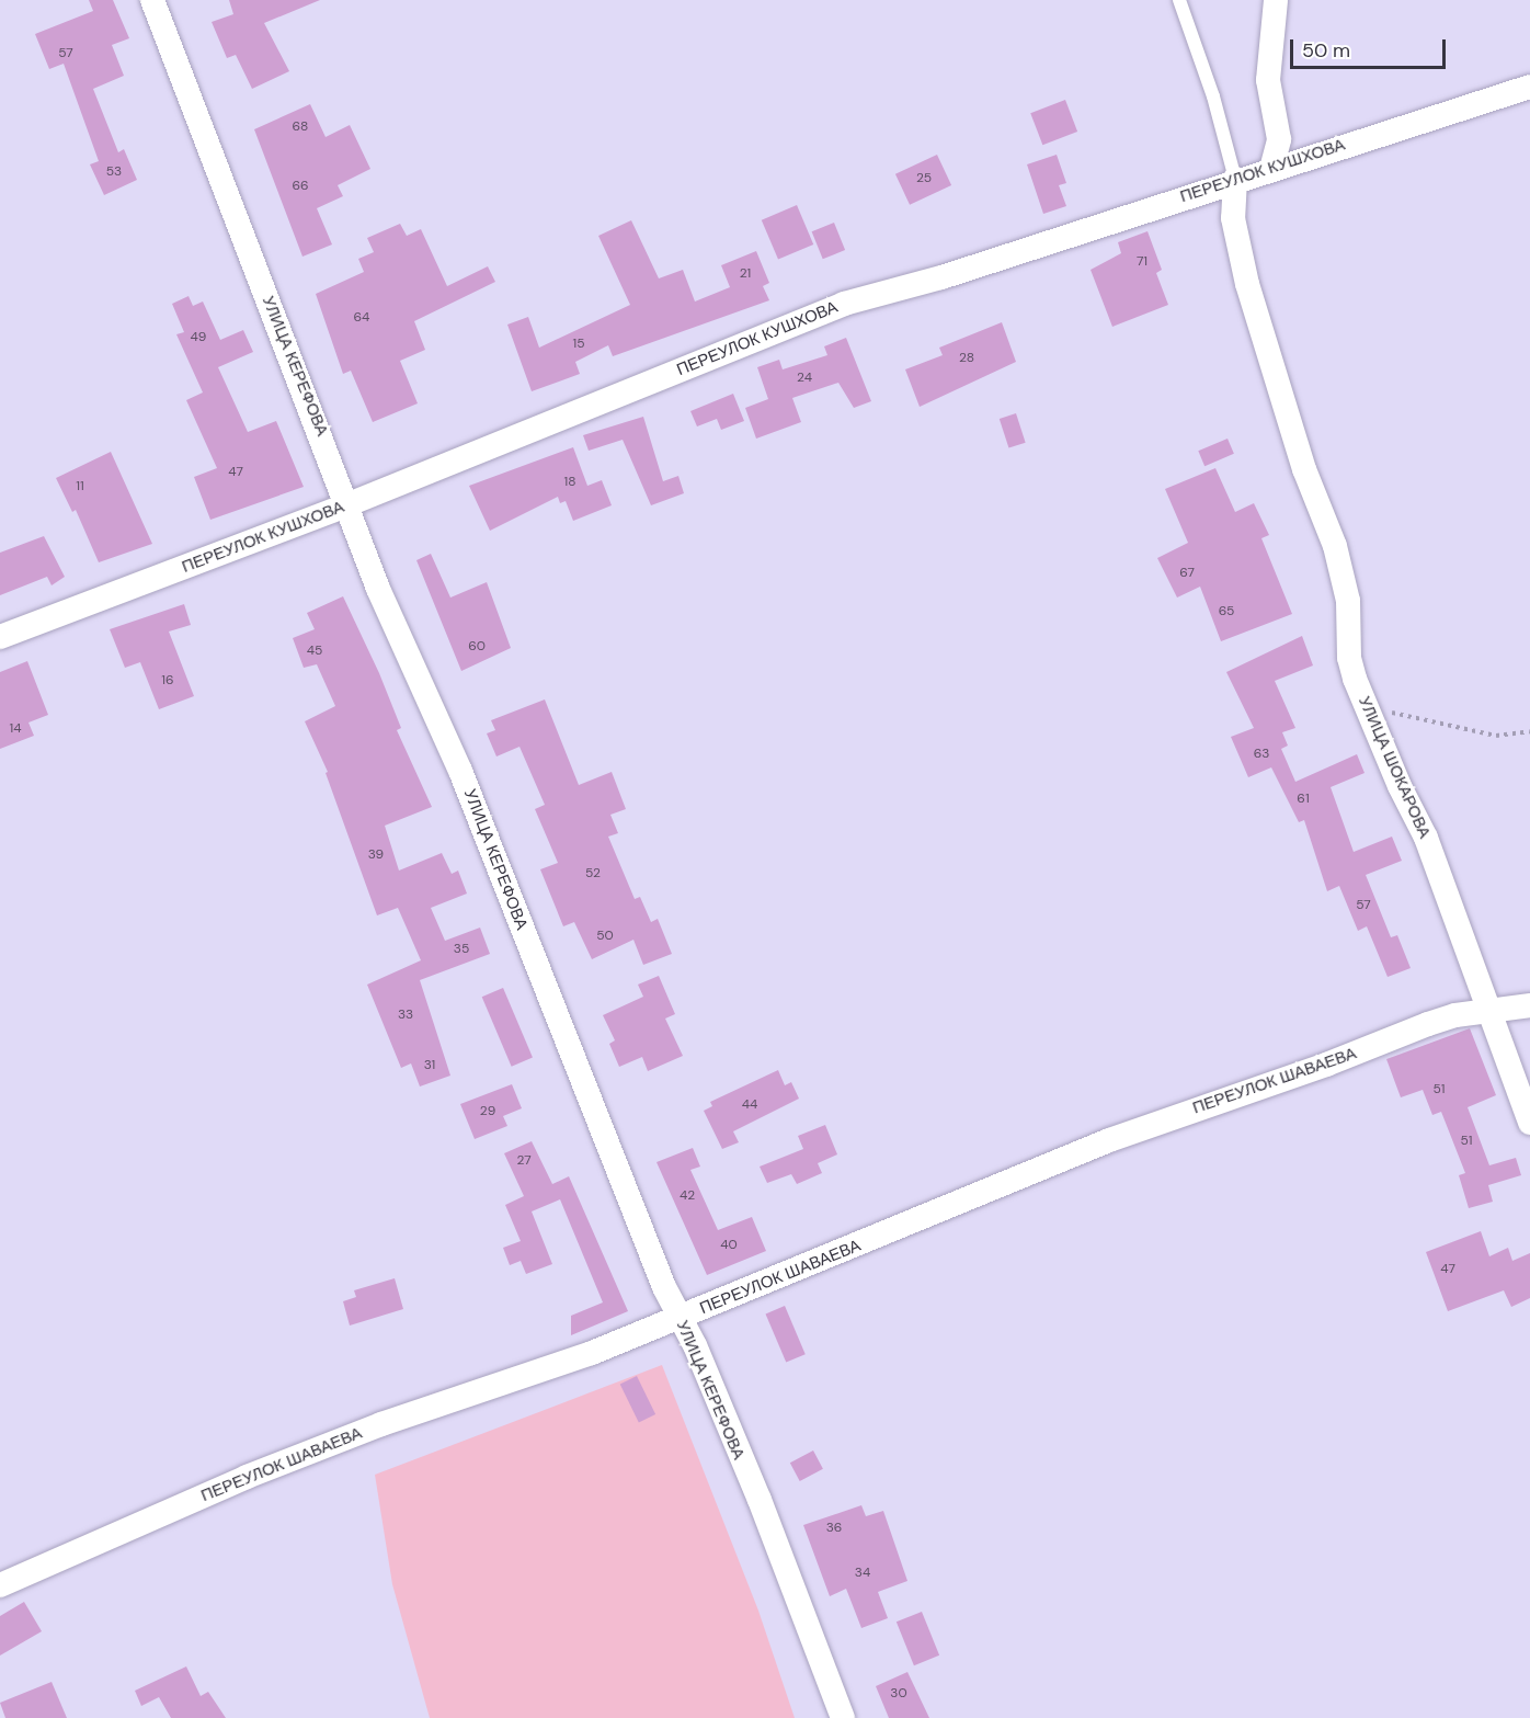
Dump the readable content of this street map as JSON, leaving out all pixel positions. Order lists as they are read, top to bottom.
{
  "streets": {
    "street": [
      "ПЕРЕУЛОК КУШХОВА",
      "УЛИЦА КЕРЕФОВА",
      "УЛИЦА ШОКАРОВА",
      "ПЕРЕУЛОК ШАВАЕВА"
    ]
  },
  "crossings": [
    ["ПЕРЕУЛОК КУШХОВА", "УЛИЦА КЕРЕФОВА"],
    ["ПЕРЕУЛОК КУШХОВА", "УЛИЦА ШОКАРОВА"],
    ["УЛИЦА КЕРЕФОВА", "ПЕРЕУЛОК ШАВАЕВА"],
    ["УЛИЦА ШОКАРОВА", "ПЕРЕУЛОК ШАВАЕВА"]
  ],
  "house_numbers": [
    "57",
    "68",
    "53",
    "25",
    "66",
    "71",
    "21",
    "64",
    "49",
    "15",
    "28",
    "24",
    "47",
    "18",
    "11",
    "67",
    "65",
    "60",
    "45",
    "16",
    "14",
    "63",
    "61",
    "39",
    "52",
    "57",
    "50",
    "35",
    "33",
    "31",
    "51",
    "44",
    "29",
    "51",
    "27",
    "42",
    "40",
    "47",
    "36",
    "34",
    "30"
  ],
  "scale_bar": "50 m"
}
